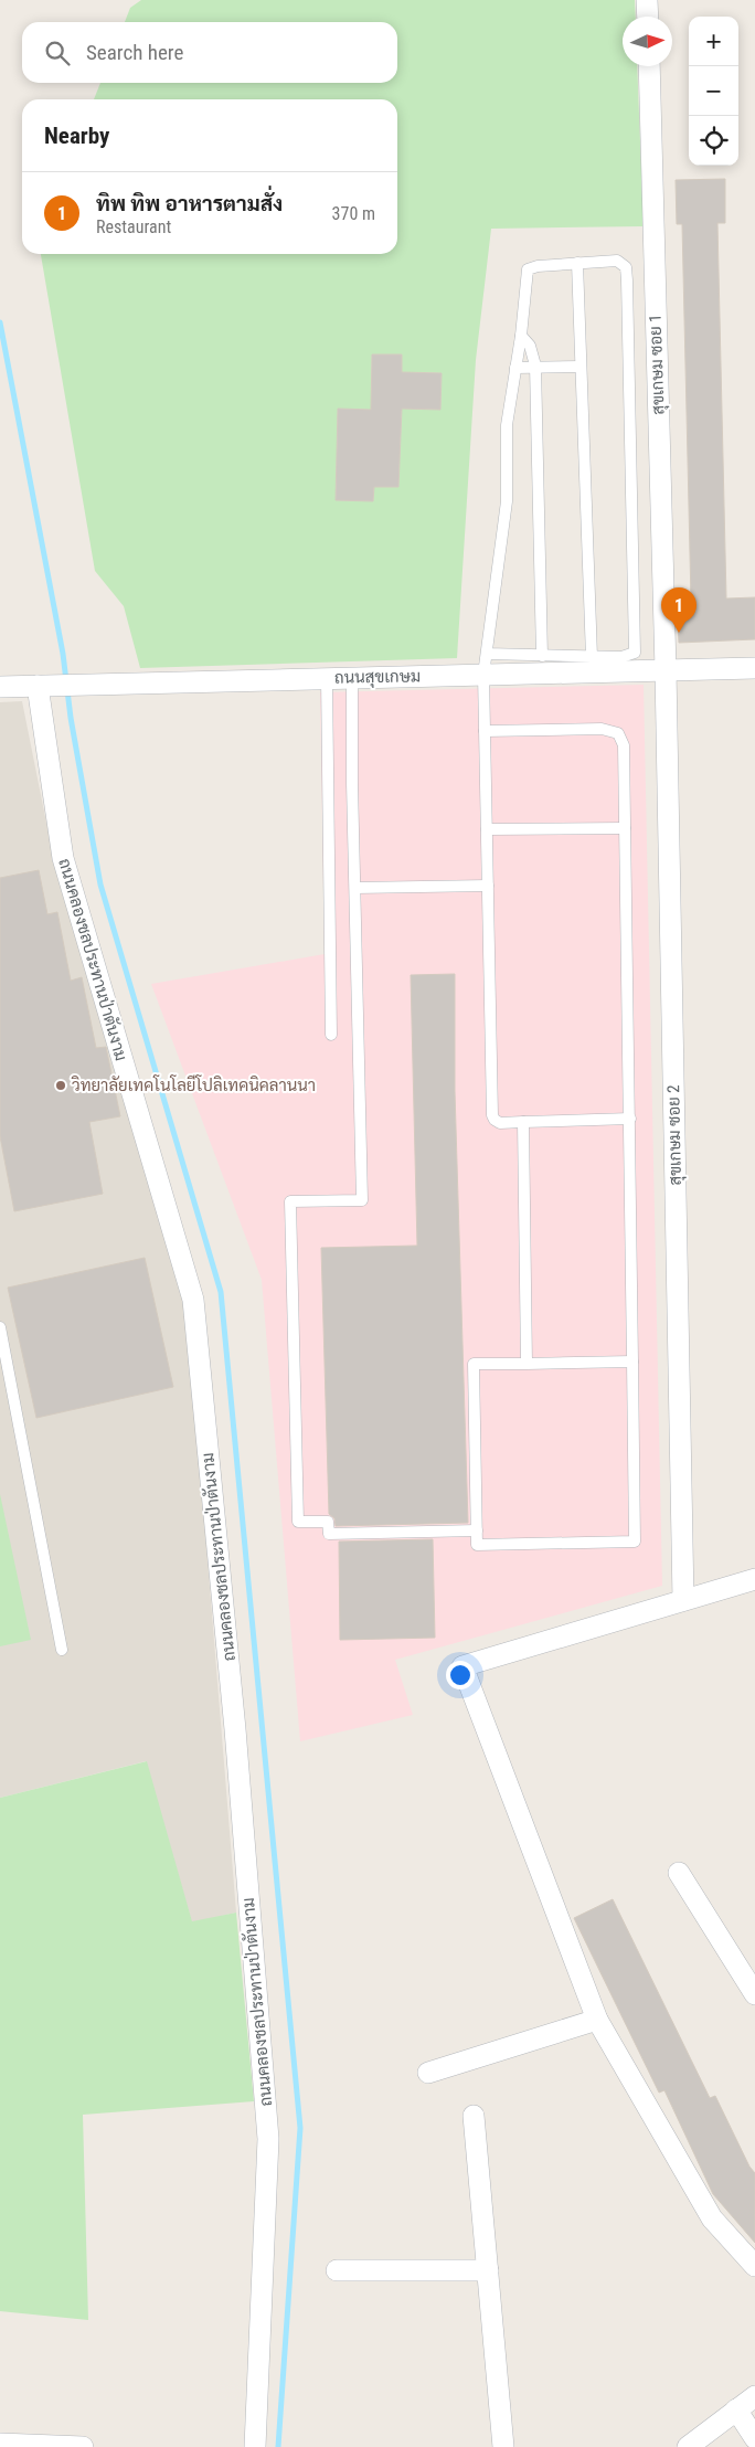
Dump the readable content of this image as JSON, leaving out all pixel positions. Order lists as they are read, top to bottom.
{
  "streets": {
    "street": [
      "สุขเกษม ซอย 1",
      "ถนนสุขเกษม",
      "ถนนคลองชลประทานป่าตันงาม",
      "สุขเกษม ซอย 2"
    ]
  },
  "crossings": [
    ["สุขเกษม ซอย 1", "ถนนสุขเกษม"],
    ["สุขเกษม ซอย 1", "สุขเกษม ซอย 2"],
    ["ถนนสุขเกษม", "ถนนคลองชลประทานป่าตันงาม"],
    ["ถนนสุขเกษม", "สุขเกษม ซอย 2"]
  ],
  "places": ["วิทยาลัยเทคโนโลยีโปลิเทคนิคลานนา"],
  "north": "right",
  "page": {
    "map_buttons": ["+", "−"],
    "search": "Search here",
    "heading": "Nearby",
    "list": [
      {
        "mark": "1",
        "name": "ทิพ ทิพ อาหารตามสั่ง",
        "note": "Restaurant",
        "value": "370 m"
      }
    ],
    "pins": "1"
  }
}
